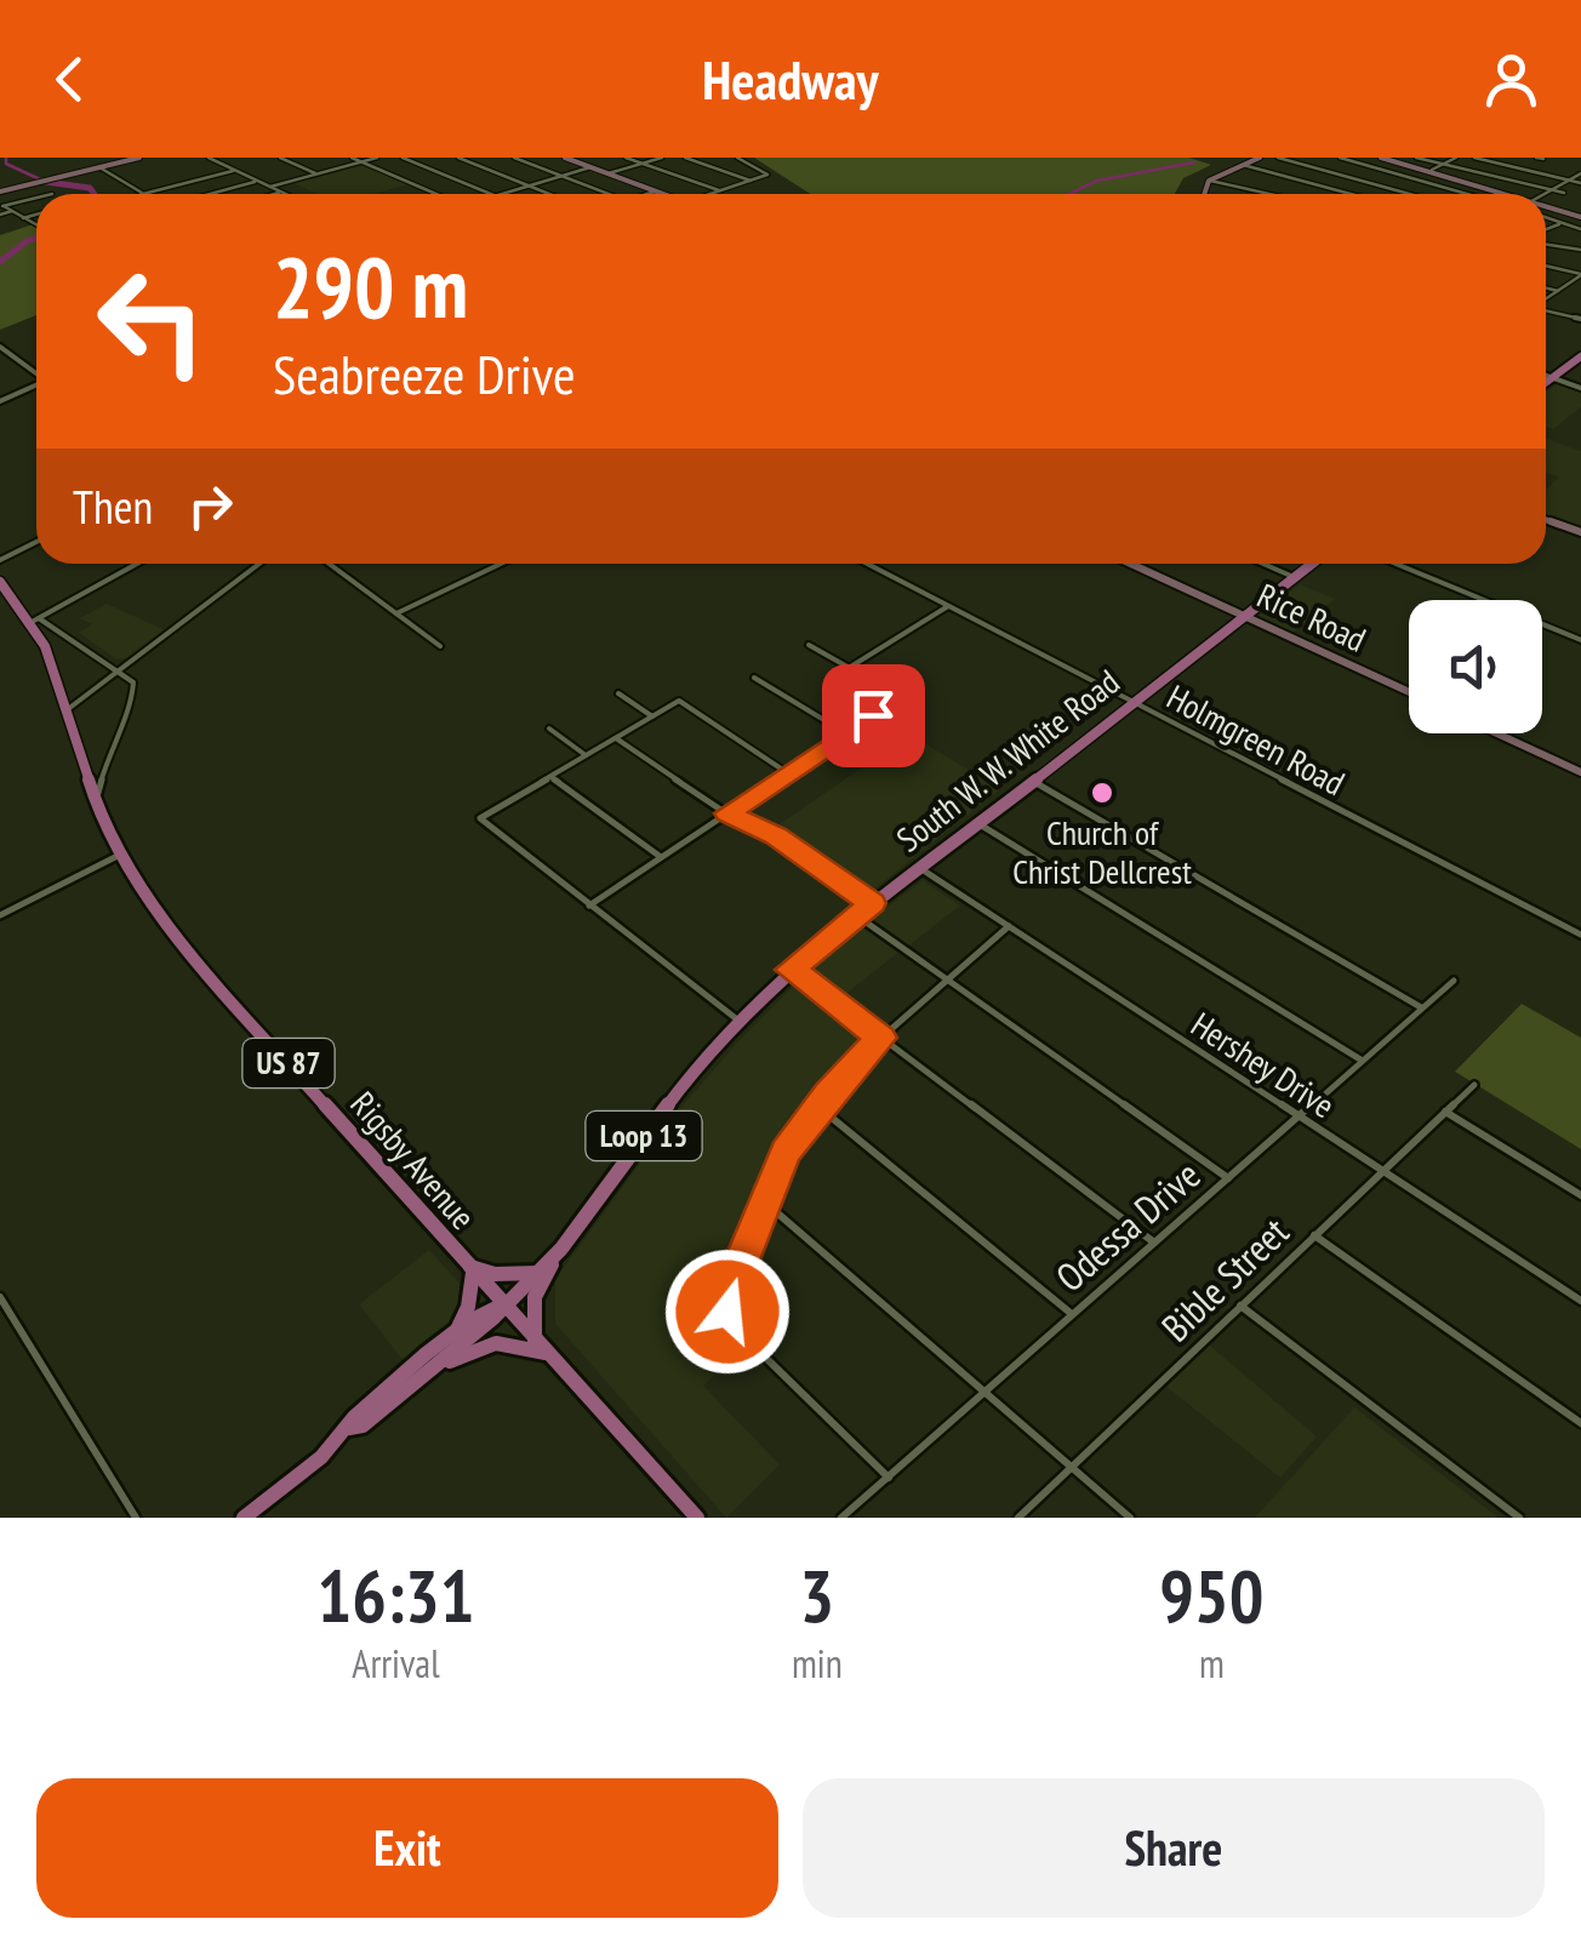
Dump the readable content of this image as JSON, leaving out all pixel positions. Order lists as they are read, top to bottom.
{
  "streets": {
    "main road": [
      "Rice Road",
      "South W. W. White Road",
      "US 87",
      "Loop 13",
      "Rigsby Avenue"
    ],
    "street": [
      "Holmgreen Road",
      "Hershey Drive",
      "Odessa Drive",
      "Bible Street"
    ]
  },
  "crossings": [
    ["Rice Road", "South W. W. White Road"],
    ["Holmgreen Road", "South W. W. White Road"],
    ["South W. W. White Road", "Hershey Drive"],
    ["South W. W. White Road", "Rigsby Avenue"],
    ["Hershey Drive", "Odessa Drive"],
    ["Hershey Drive", "Bible Street"]
  ],
  "places": ["Church of Christ Dellcrest"],
  "page": {
    "header": "Headway",
    "turn": ["290 m", "Seabreeze Drive"],
    "then": "Then",
    "eta": [
      "16:31",
      "Arrival",
      "3",
      "min",
      "950",
      "m"
    ],
    "buttons": ["Exit", "Share"]
  }
}
